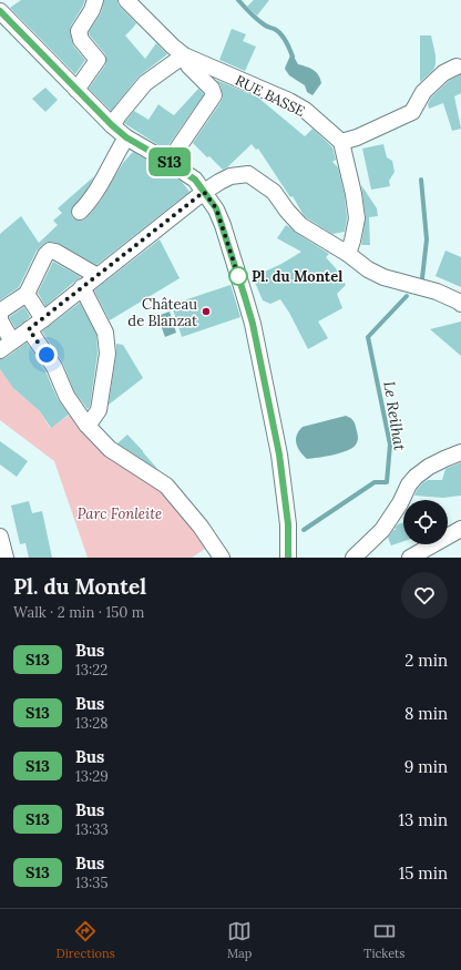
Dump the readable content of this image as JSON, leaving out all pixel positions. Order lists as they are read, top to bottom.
{
  "streets": {
    "street": ["RUE BASSE"]
  },
  "water": ["Le Reilhat"],
  "parks": ["Parc Fonleite"],
  "places": ["Pl. du Montel", "Château de Blanzat"],
  "lines": ["bus line S13"],
  "page": {
    "on_map": "S13",
    "heading": ["Pl. du Montel", "Walk · 2 min · 150 m"],
    "list": [
      {
        "mark": "S13",
        "name": "Bus",
        "note": "13:22",
        "value": "2 min"
      },
      {
        "mark": "S13",
        "name": "Bus",
        "note": "13:28",
        "value": "8 min"
      },
      {
        "mark": "S13",
        "name": "Bus",
        "note": "13:29",
        "value": "9 min"
      },
      {
        "mark": "S13",
        "name": "Bus",
        "note": "13:33",
        "value": "13 min"
      },
      {
        "mark": "S13",
        "name": "Bus",
        "note": "13:35",
        "value": "15 min"
      }
    ],
    "tabs": ["Directions", "Map", "Tickets"]
  }
}
